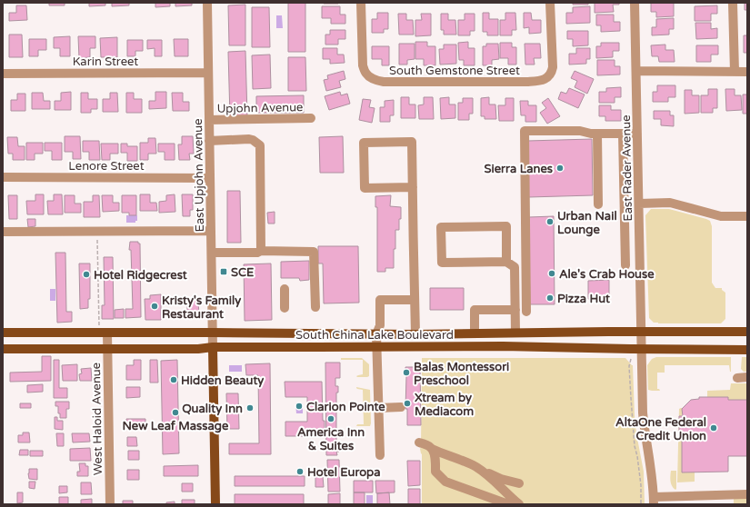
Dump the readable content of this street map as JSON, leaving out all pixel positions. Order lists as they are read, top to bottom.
{
  "streets": {
    "main road": ["South China Lake Boulevard"],
    "street": [
      "Karin Street",
      "South Gemstone Street",
      "Upjohn Avenue",
      "Lenore Street",
      "East Rader Avenue",
      "East Upjohn Avenue",
      "West Haloid Avenue"
    ]
  },
  "crossings": [
    ["Karin Street", "East Upjohn Avenue"],
    ["Upjohn Avenue", "East Upjohn Avenue"],
    ["Lenore Street", "East Upjohn Avenue"],
    ["East Rader Avenue", "South China Lake Boulevard"],
    ["East Upjohn Avenue", "South China Lake Boulevard"],
    ["South China Lake Boulevard", "West Haloid Avenue"]
  ],
  "places": {
    "other": [
      "Sierra Lanes",
      "Urban Nail Lounge",
      "Ale's Crab House",
      "Hotel Ridgecrest",
      "Pizza Hut",
      "Kristy's Family Restaurant",
      "Balas Montessori Preschool",
      "Hidden Beauty",
      "Xtream by Mediacom",
      "Clarion Pointe",
      "Quality Inn",
      "New Leaf Massage",
      "America Inn & Suites",
      "AltaOne Federal Credit Union",
      "Hotel Europa"
    ],
    "transit": ["SCE"]
  }
}
